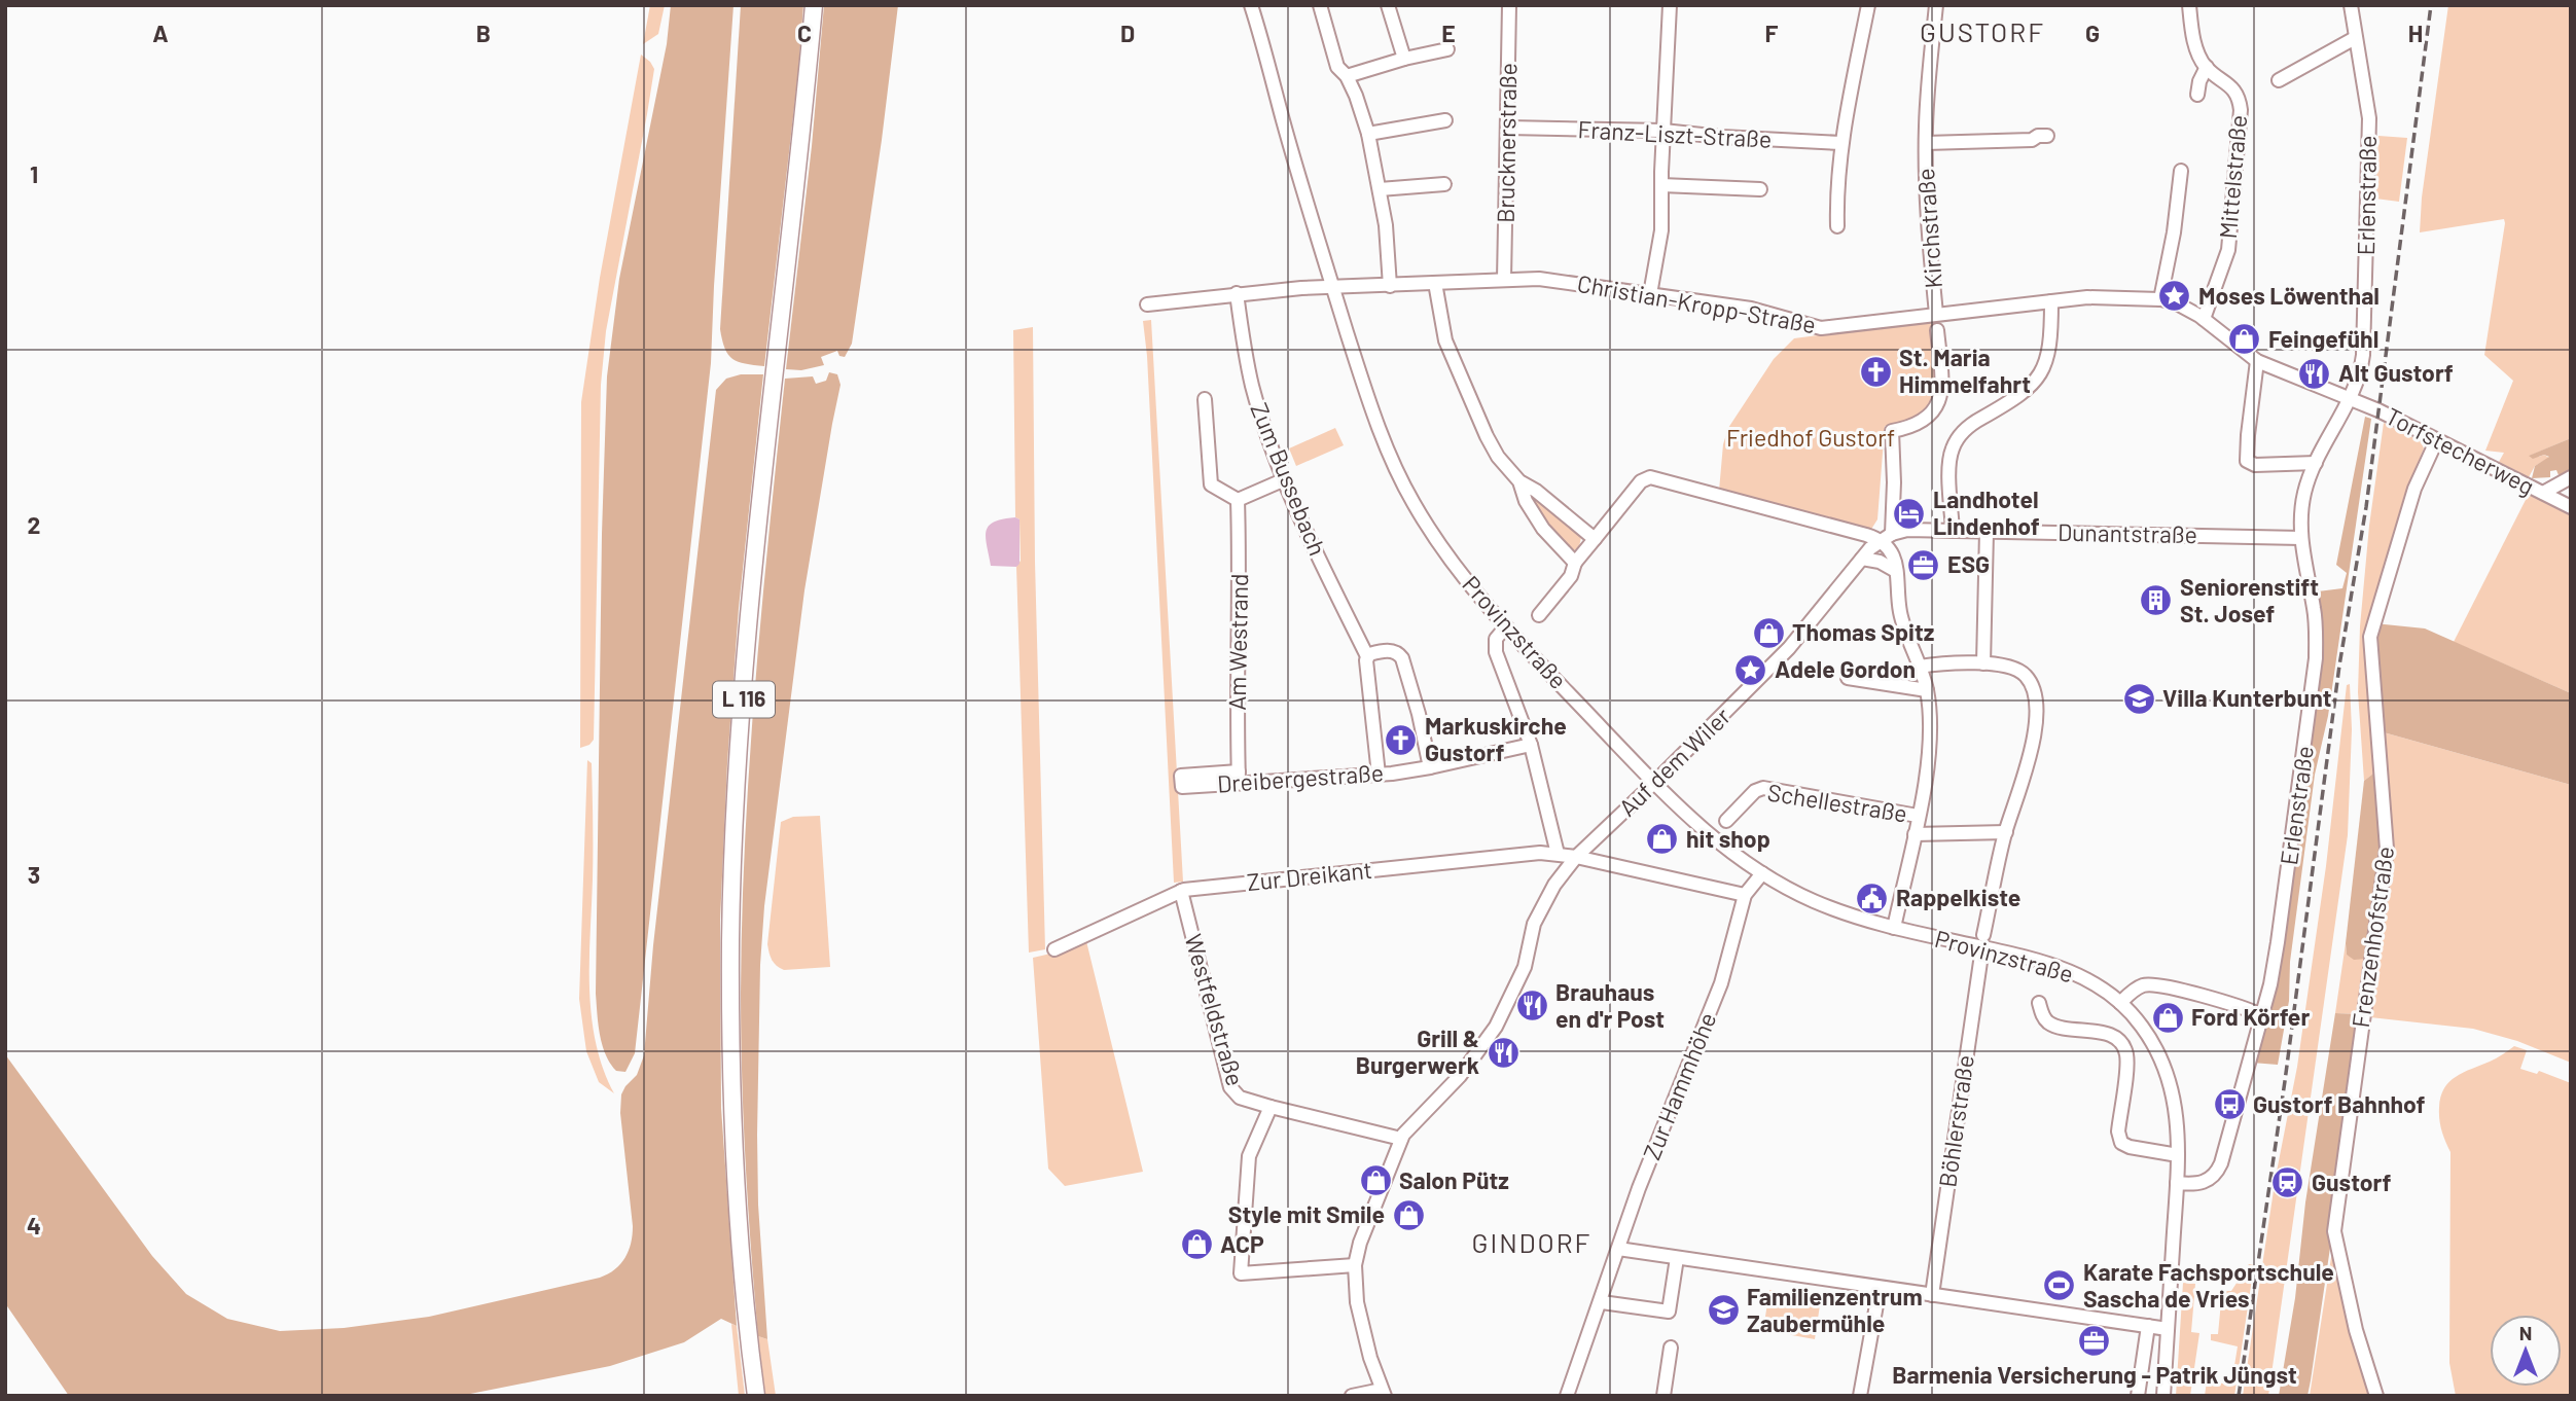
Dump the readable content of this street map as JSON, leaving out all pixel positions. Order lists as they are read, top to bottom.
{
  "streets": {
    "main road": ["L 116"],
    "street": [
      "Franz-Liszt-Straße",
      "Brucknerstraße",
      "Mittelstraße",
      "Erlenstraße",
      "Kirchstraße",
      "Christian-Kropp-Straße",
      "Torfstecherweg",
      "Zum Bussebach",
      "Dunantstraße",
      "Provinzstraße",
      "Am Westrand",
      "Auf dem Wiler",
      "Dreibergestraße",
      "Schellestraße",
      "Zur Dreikant",
      "Frenzenhofstraße",
      "Westfeldstraße",
      "Zur Hammhöhe",
      "Böhlerstraße"
    ]
  },
  "crossings": [
    ["Franz-Liszt-Straße", "Brucknerstraße"],
    ["Brucknerstraße", "Christian-Kropp-Straße"],
    ["Mittelstraße", "Christian-Kropp-Straße"],
    ["Erlenstraße", "Christian-Kropp-Straße"],
    ["Erlenstraße", "Torfstecherweg"],
    ["Erlenstraße", "Dunantstraße"],
    ["Erlenstraße", "Provinzstraße"],
    ["Kirchstraße", "Christian-Kropp-Straße"],
    ["Christian-Kropp-Straße", "Torfstecherweg"],
    ["Christian-Kropp-Straße", "Zum Bussebach"],
    ["Christian-Kropp-Straße", "Provinzstraße"],
    ["Torfstecherweg", "Frenzenhofstraße"],
    ["Provinzstraße", "Auf dem Wiler"],
    ["Provinzstraße", "Schellestraße"],
    ["Provinzstraße", "Zur Hammhöhe"],
    ["Provinzstraße", "Böhlerstraße"],
    ["Am Westrand", "Dreibergestraße"],
    ["Auf dem Wiler", "Schellestraße"],
    ["Auf dem Wiler", "Zur Dreikant"],
    ["Zur Dreikant", "Westfeldstraße"],
    ["Zur Dreikant", "Zur Hammhöhe"]
  ],
  "districts": ["GUSTORF", "GINDORF"],
  "parks": ["Friedhof Gustorf"],
  "places": {
    "place": ["Moses Löwenthal", "Adele Gordon"],
    "shop": [
      "Feingefühl",
      "Thomas Spitz",
      "hit shop",
      "Ford Körfer",
      "Salon Pütz",
      "Style mit Smile",
      "ACP"
    ],
    "church": ["St. Maria Himmelfahrt", "Markuskirche Gustorf"],
    "restaurant": ["Alt Gustorf", "Brauhaus en d'r Post", "Grill & Burgerwerk"],
    "hotel": ["Landhotel Lindenhof"],
    "office": ["ESG", "Barmenia Versicherung - Patrik Jüngst"],
    "building": ["Seniorenstift St. Josef"],
    "school or university": ["Villa Kunterbunt", "Familienzentrum Zaubermühle"],
    "public building": ["Rappelkiste"],
    "bus stop": ["Gustorf Bahnhof"],
    "station": ["Gustorf"],
    "sports": ["Karate Fachsportschule Sascha de Vries"]
  },
  "north": "top",
  "grid": {
    "columns": [
      "A",
      "B",
      "C",
      "D",
      "E",
      "F",
      "G",
      "H"
    ],
    "rows": [
      "1",
      "2",
      "3",
      "4"
    ]
  }
}
